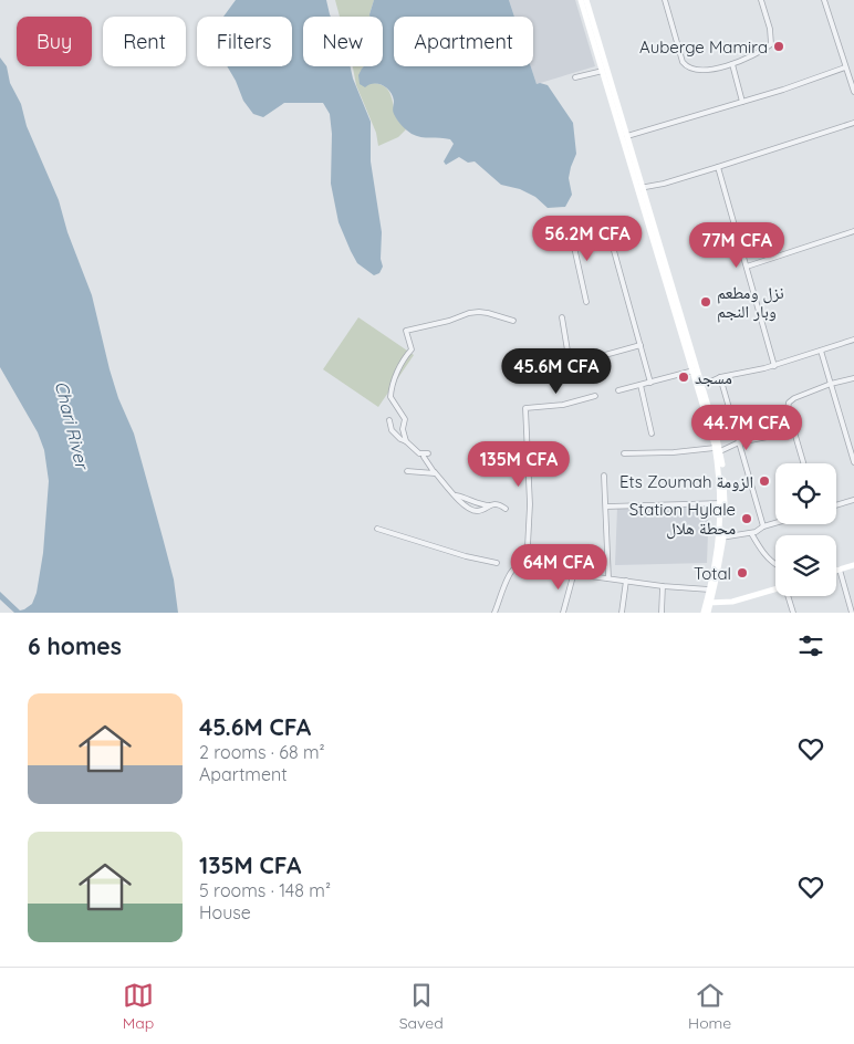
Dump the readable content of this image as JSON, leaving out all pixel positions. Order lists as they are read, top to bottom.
{
  "water": ["Chari River"],
  "places": [
    "Auberge Mamira",
    "نزل ومطعم وبار النجم",
    "مسجد",
    "Ets Zoumah الزومة",
    "Station Hylale محطة هلال",
    "Total"
  ],
  "page": {
    "chip": [
      "Buy",
      "Rent",
      "Filters",
      "New",
      "Apartment"
    ],
    "price": [
      "56.2M CFA",
      "77M CFA",
      "45.6M CFA",
      "44.7M CFA",
      "135M CFA",
      "64M CFA"
    ],
    "heading": "6 homes",
    "list": [
      {
        "name": "45.6M CFA",
        "note": "2 rooms · 68 m² · Apartment"
      },
      {
        "name": "135M CFA",
        "note": "5 rooms · 148 m² · House"
      }
    ],
    "tabs": ["Map", "Saved", "Home"]
  }
}
